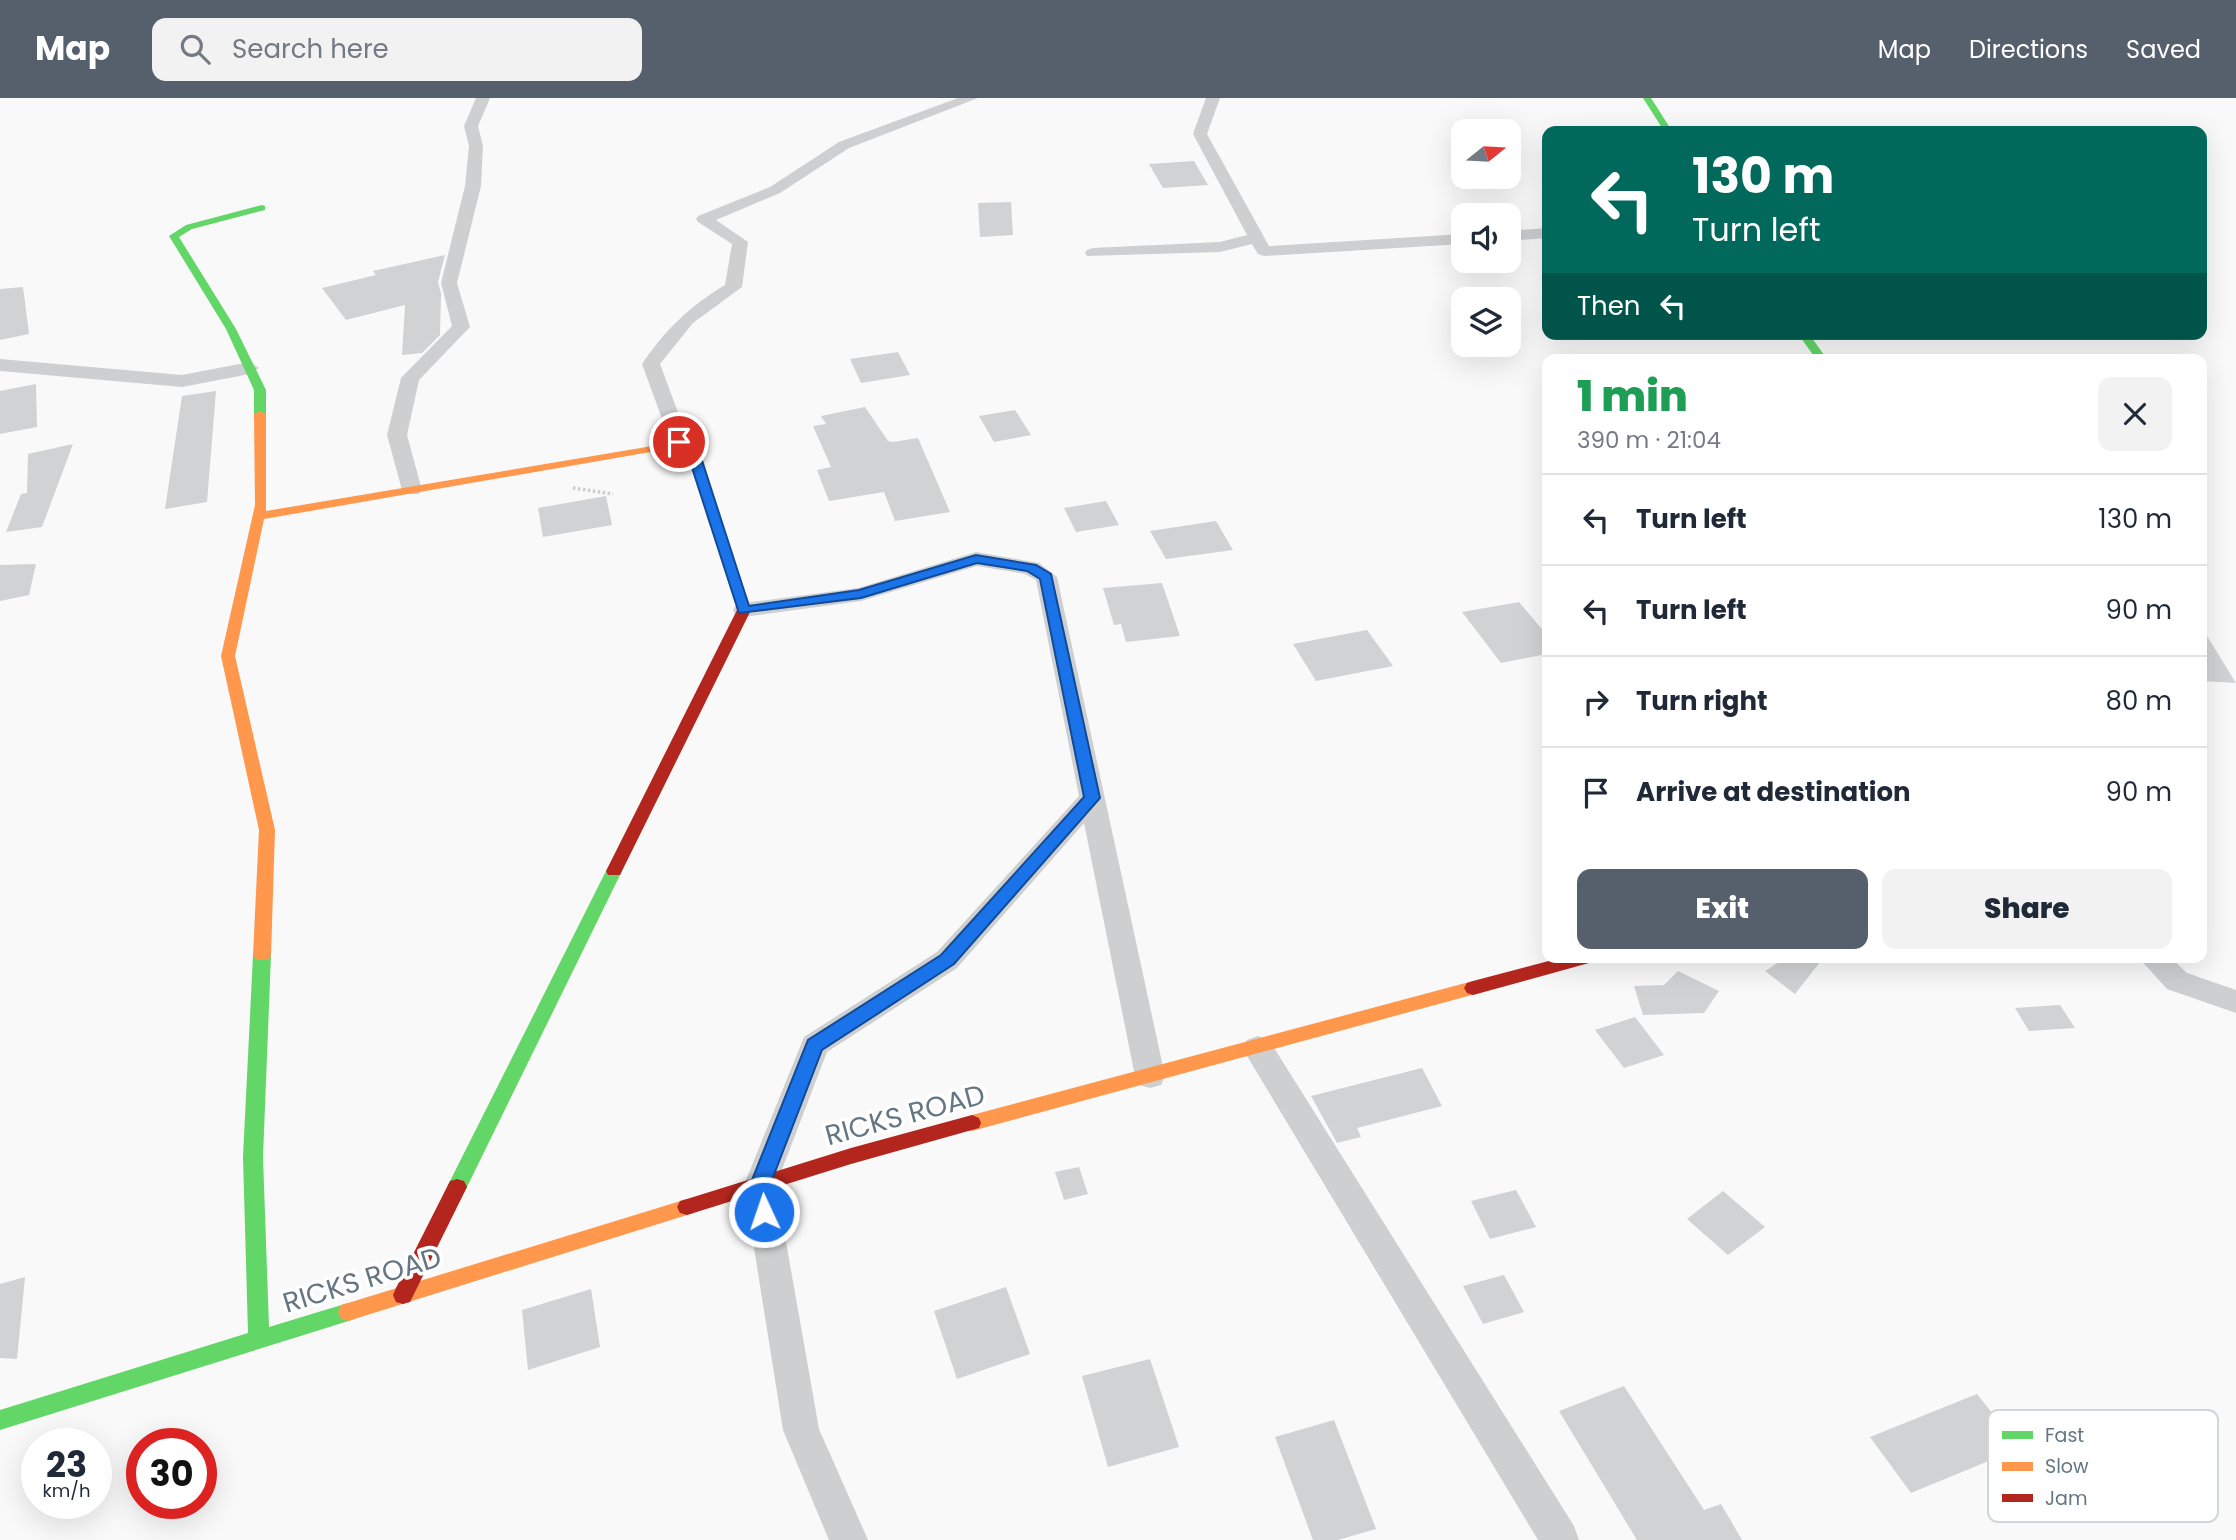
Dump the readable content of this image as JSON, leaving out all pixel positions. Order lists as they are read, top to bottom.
{
  "streets": {
    "street": ["RICKS ROAD"]
  },
  "legend": ["Fast", "Slow", "Jam"],
  "north": "right",
  "page": {
    "header": "Map",
    "search": "Search here",
    "nav": ["Map", "Directions", "Saved"],
    "turn": ["130 m", "Turn left"],
    "then": "Then",
    "heading": ["1 min", "390 m · 21:04"],
    "list": [
      {
        "name": "Turn left",
        "value": "130 m"
      },
      {
        "name": "Turn left",
        "value": "90 m"
      },
      {
        "name": "Turn right",
        "value": "80 m"
      },
      {
        "name": "Arrive at destination",
        "value": "90 m"
      }
    ],
    "buttons": ["Exit", "Share"],
    "speed": "23 km/h",
    "limit": "30"
  }
}
